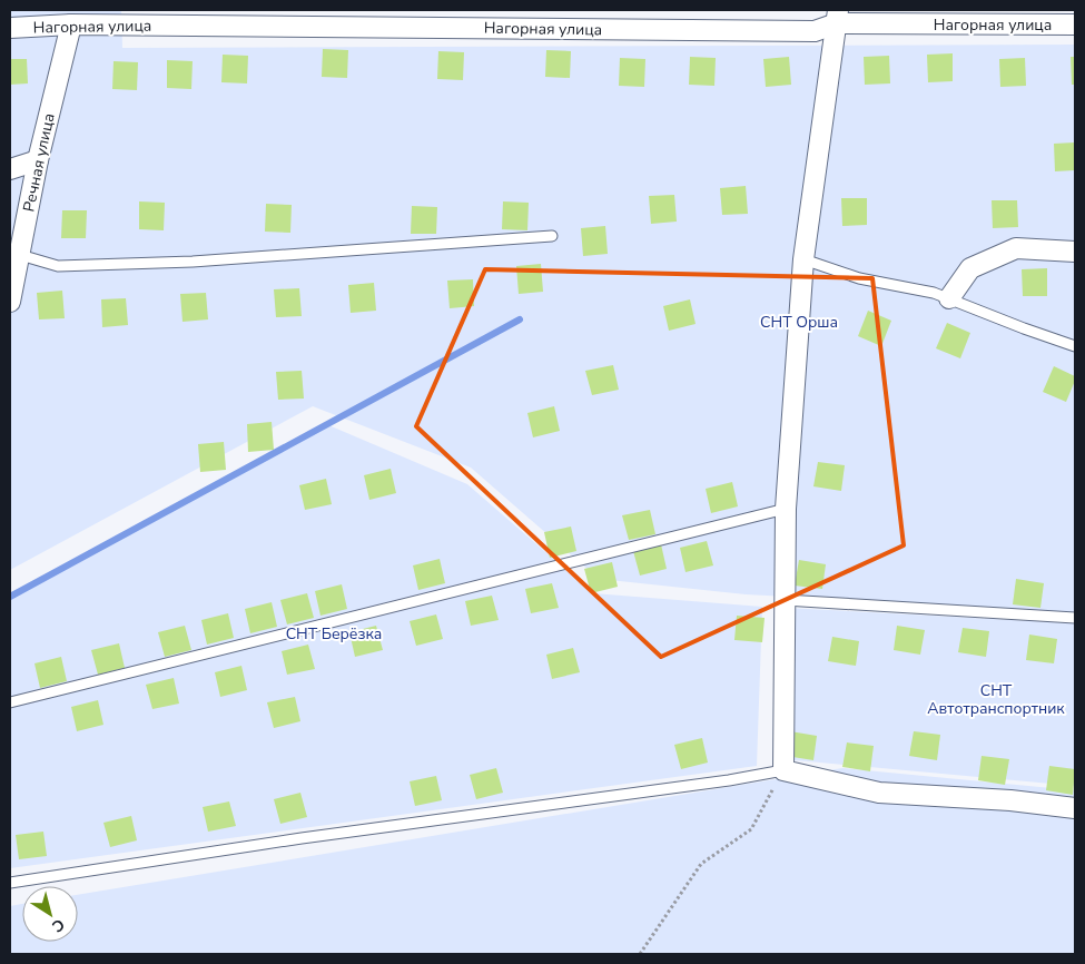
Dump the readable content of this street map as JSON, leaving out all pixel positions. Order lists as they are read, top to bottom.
{
  "streets": {
    "street": ["Нагорная улица", "Речная улица"]
  },
  "crossings": [
    ["Нагорная улица", "Речная улица"]
  ],
  "parks": ["СНТ Орша", "СНТ Берёзка", "СНТ Автотранспортник"],
  "north": "bottom right"
}
